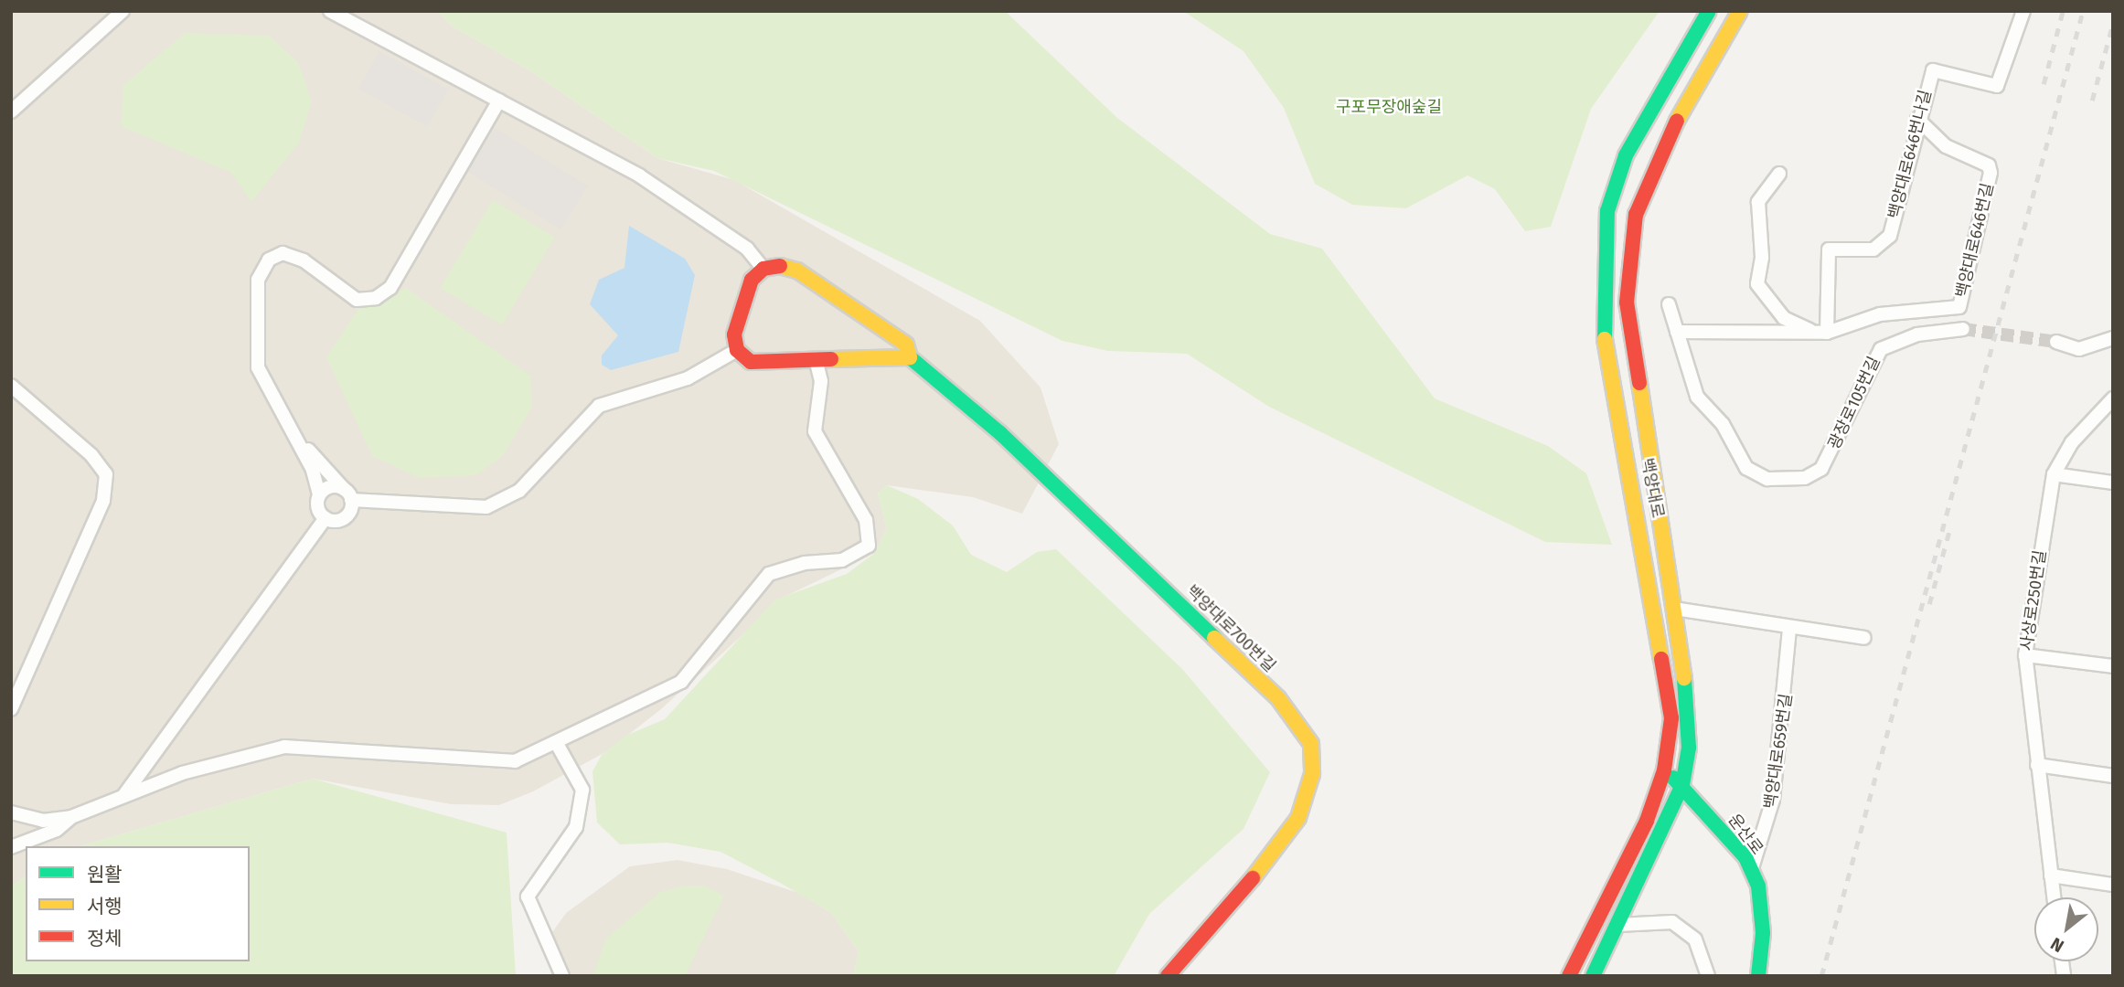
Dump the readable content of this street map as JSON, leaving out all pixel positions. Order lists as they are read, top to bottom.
{
  "streets": {
    "main road": ["백양대로", "백양대로700번길", "운산로"],
    "street": [
      "백양대로646번나길",
      "백양대로646번길",
      "광장로105번길",
      "사상로250번길",
      "백양대로659번길"
    ]
  },
  "crossings": [
    ["백양대로646번나길", "백양대로646번길"],
    ["백양대로646번길", "광장로105번길"],
    ["백양대로", "운산로"],
    ["백양대로659번길", "운산로"]
  ],
  "parks": ["구포무장애숲길"],
  "legend": ["원활", "서행", "정체"],
  "north": "bottom left"
}
